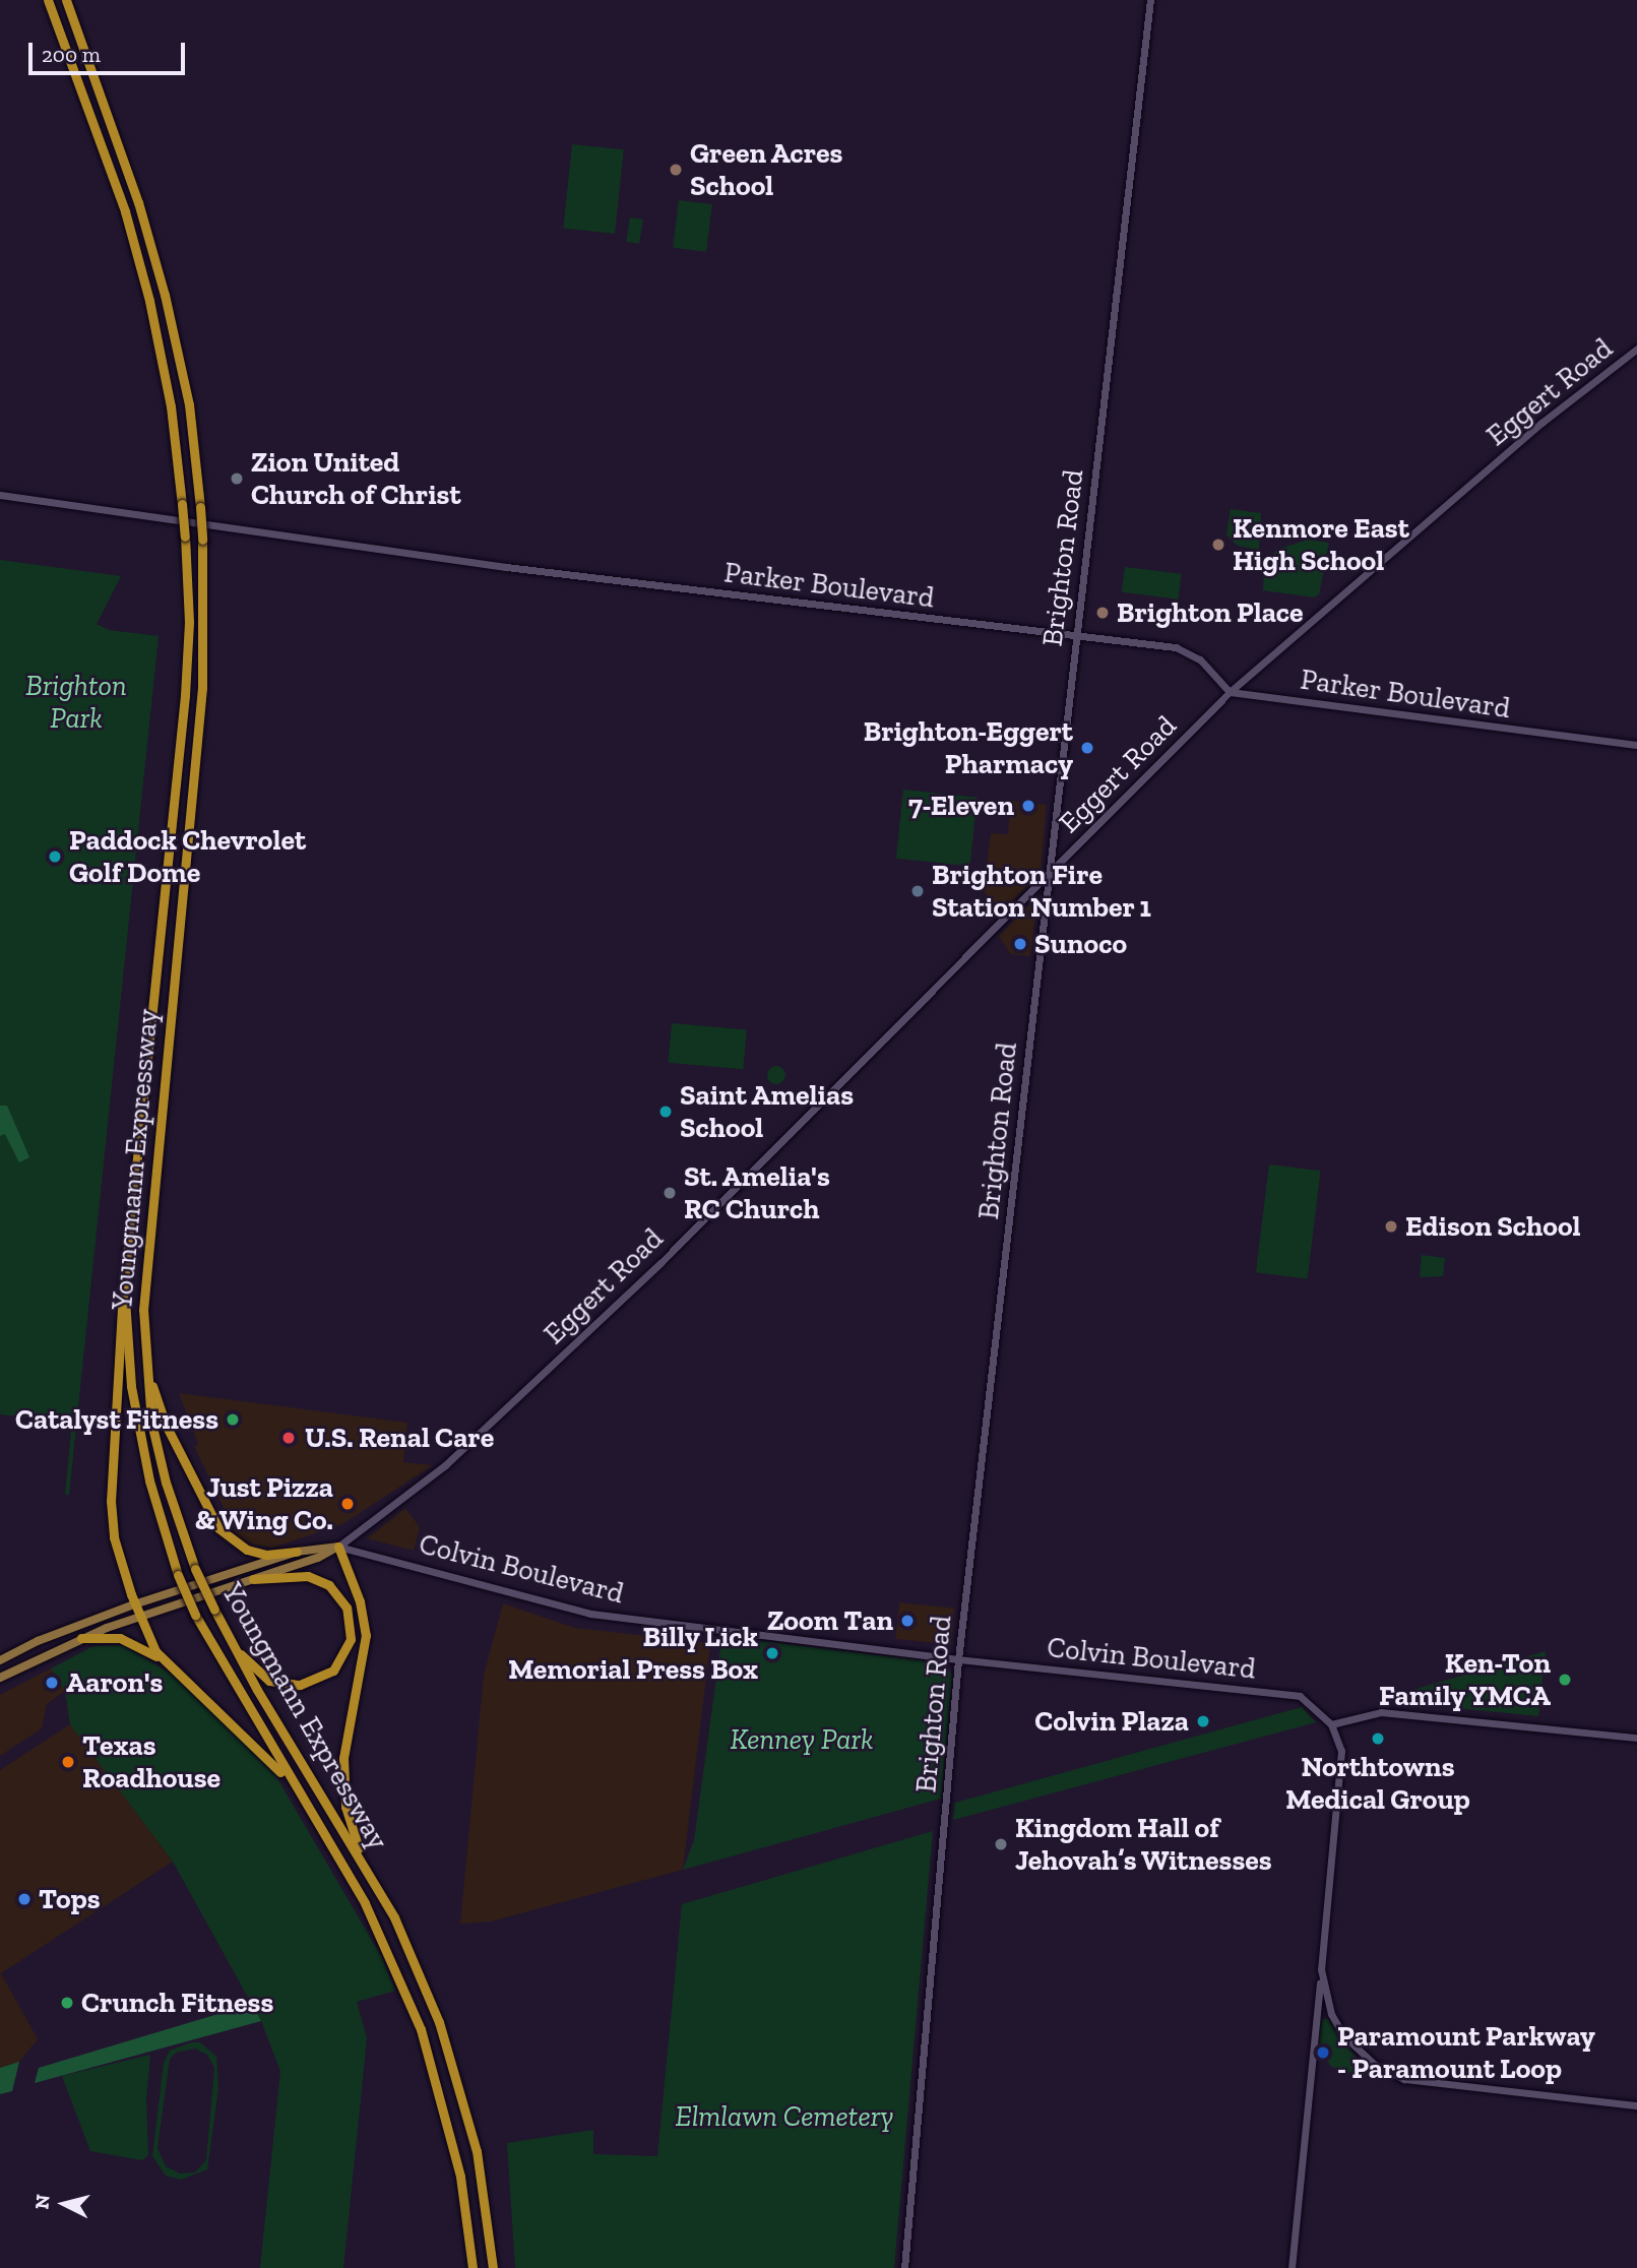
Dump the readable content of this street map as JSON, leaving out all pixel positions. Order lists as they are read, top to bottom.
{
  "streets": {
    "highway": ["Youngmann Expressway"],
    "street": [
      "Eggert Road",
      "Brighton Road",
      "Parker Boulevard",
      "Colvin Boulevard"
    ]
  },
  "crossings": [
    ["Eggert Road", "Brighton Road"],
    ["Eggert Road", "Parker Boulevard"],
    ["Eggert Road", "Colvin Boulevard"],
    ["Brighton Road", "Parker Boulevard"],
    ["Brighton Road", "Colvin Boulevard"]
  ],
  "parks": ["Brighton Park", "Kenney Park", "Elmlawn Cemetery"],
  "places": [
    "Green Acres School",
    "Zion United Church of Christ",
    "Kenmore East High School",
    "Brighton Place",
    "Brighton-Eggert Pharmacy",
    "7-Eleven",
    "Paddock Chevrolet Golf Dome",
    "Brighton Fire Station Number 1",
    "Sunoco",
    "Saint Amelias School",
    "St. Amelia's RC Church",
    "Edison School",
    "Catalyst Fitness",
    "U.S. Renal Care",
    "Just Pizza & Wing Co.",
    "Zoom Tan",
    "Billy Lick Memorial Press Box",
    "Ken-Ton Family YMCA",
    "Aaron's",
    "Colvin Plaza",
    "Northtowns Medical Group",
    "Texas Roadhouse",
    "Kingdom Hall of Jehovah’s Witnesses",
    "Tops",
    "Crunch Fitness",
    "Paramount Parkway - Paramount Loop"
  ],
  "scale_bar": "200 m",
  "north": "left"
}
